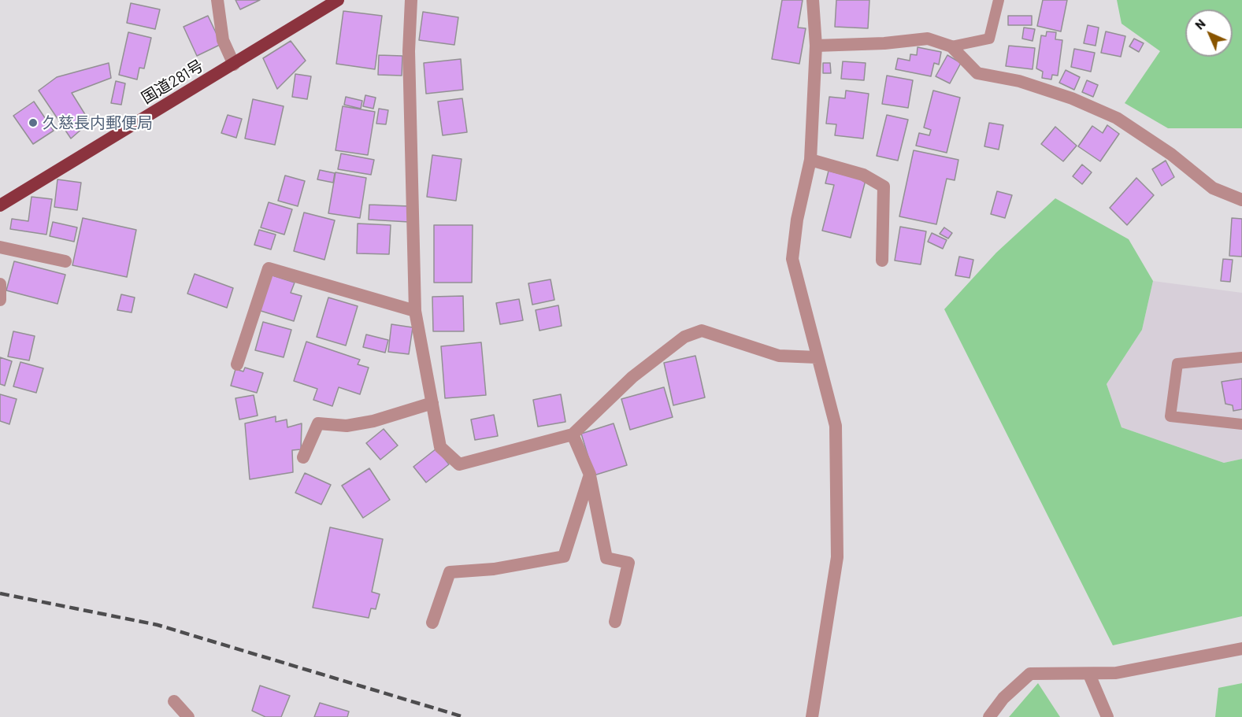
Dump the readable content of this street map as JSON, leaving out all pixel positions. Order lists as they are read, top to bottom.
{
  "streets": {
    "highway": ["国道281号"]
  },
  "places": ["久慈長内郵便局"],
  "north": "top left"
}
